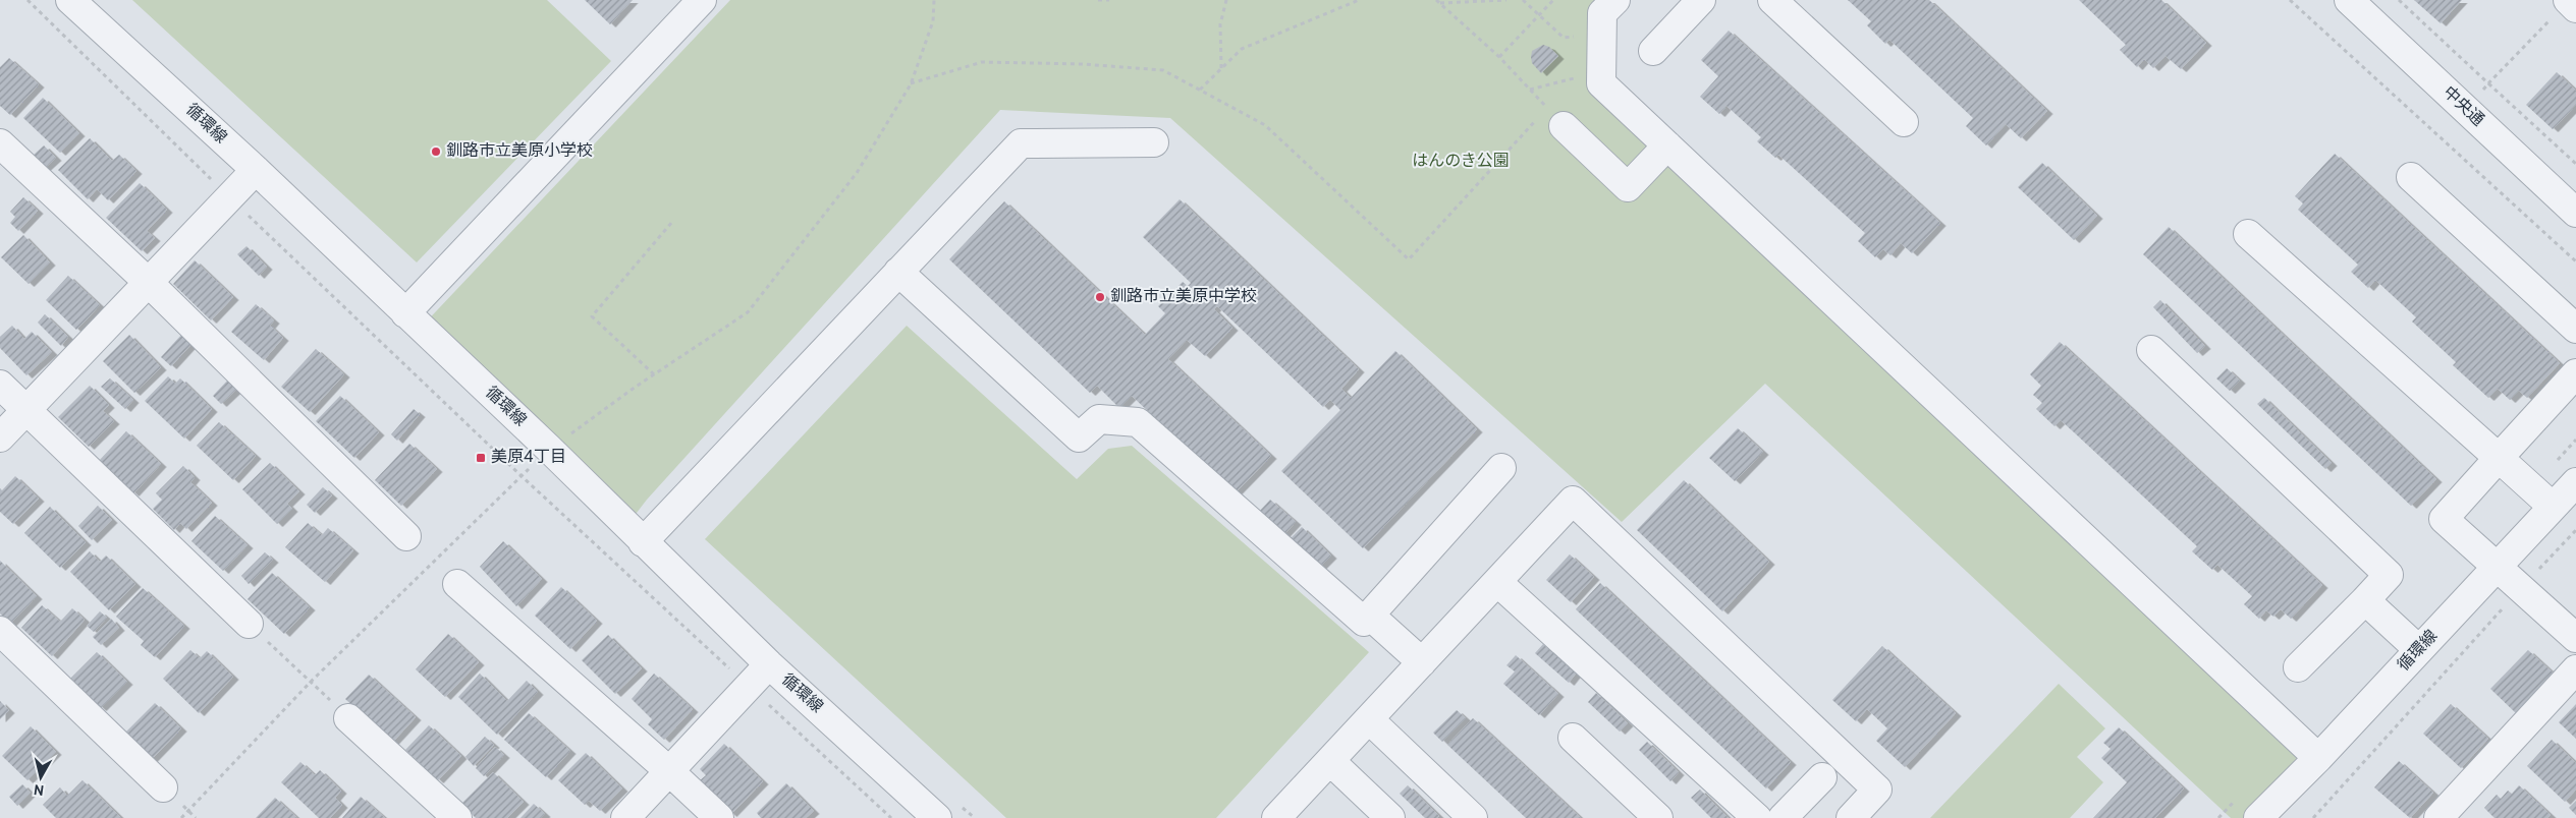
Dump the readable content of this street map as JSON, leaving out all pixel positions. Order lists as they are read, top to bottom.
{
  "streets": {
    "street": ["中央通", "循環線"]
  },
  "parks": ["はんのき公園"],
  "places": {
    "other": ["釧路市立美原小学校", "釧路市立美原中学校"],
    "transit": ["美原4丁目"]
  },
  "north": "bottom"
}
